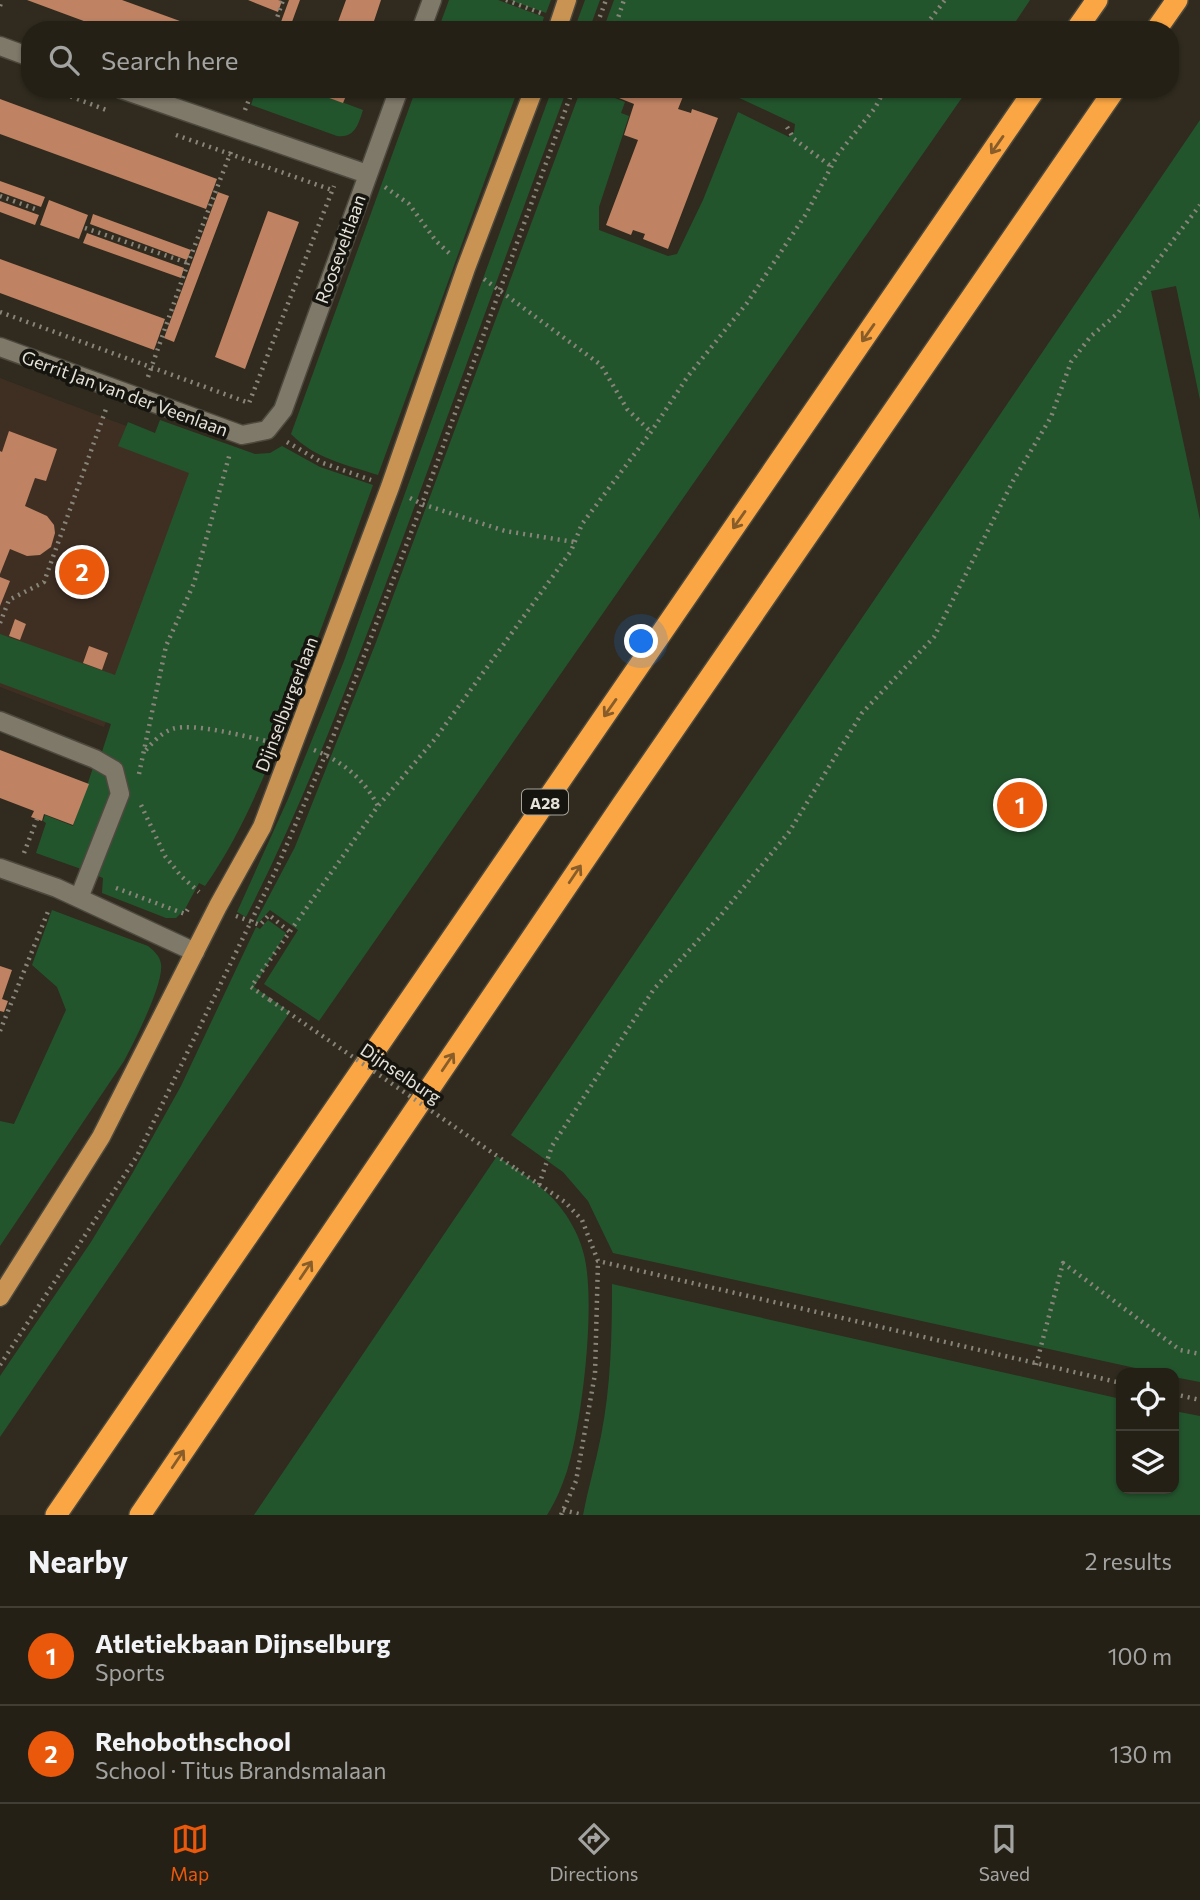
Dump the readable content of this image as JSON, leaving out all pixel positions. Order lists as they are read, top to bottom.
{
  "streets": {
    "highway": ["A28"],
    "main road": ["Dijnselburgerlaan"],
    "street": ["Rooseveltlaan", "Gerrit Jan van der Veenlaan"],
    "path": ["Dijnselburg"]
  },
  "crossings": [
    ["Rooseveltlaan", "Gerrit Jan van der Veenlaan"]
  ],
  "page": {
    "search": "Search here",
    "pins": ["2", "1"],
    "heading": ["Nearby", "2 results"],
    "list": [
      {
        "mark": "1",
        "name": "Atletiekbaan Dijnselburg",
        "note": "Sports",
        "value": "100 m"
      },
      {
        "mark": "2",
        "name": "Rehobothschool",
        "note": "School · Titus Brandsmalaan",
        "value": "130 m"
      }
    ],
    "nav": ["Map", "Directions", "Saved"]
  }
}
